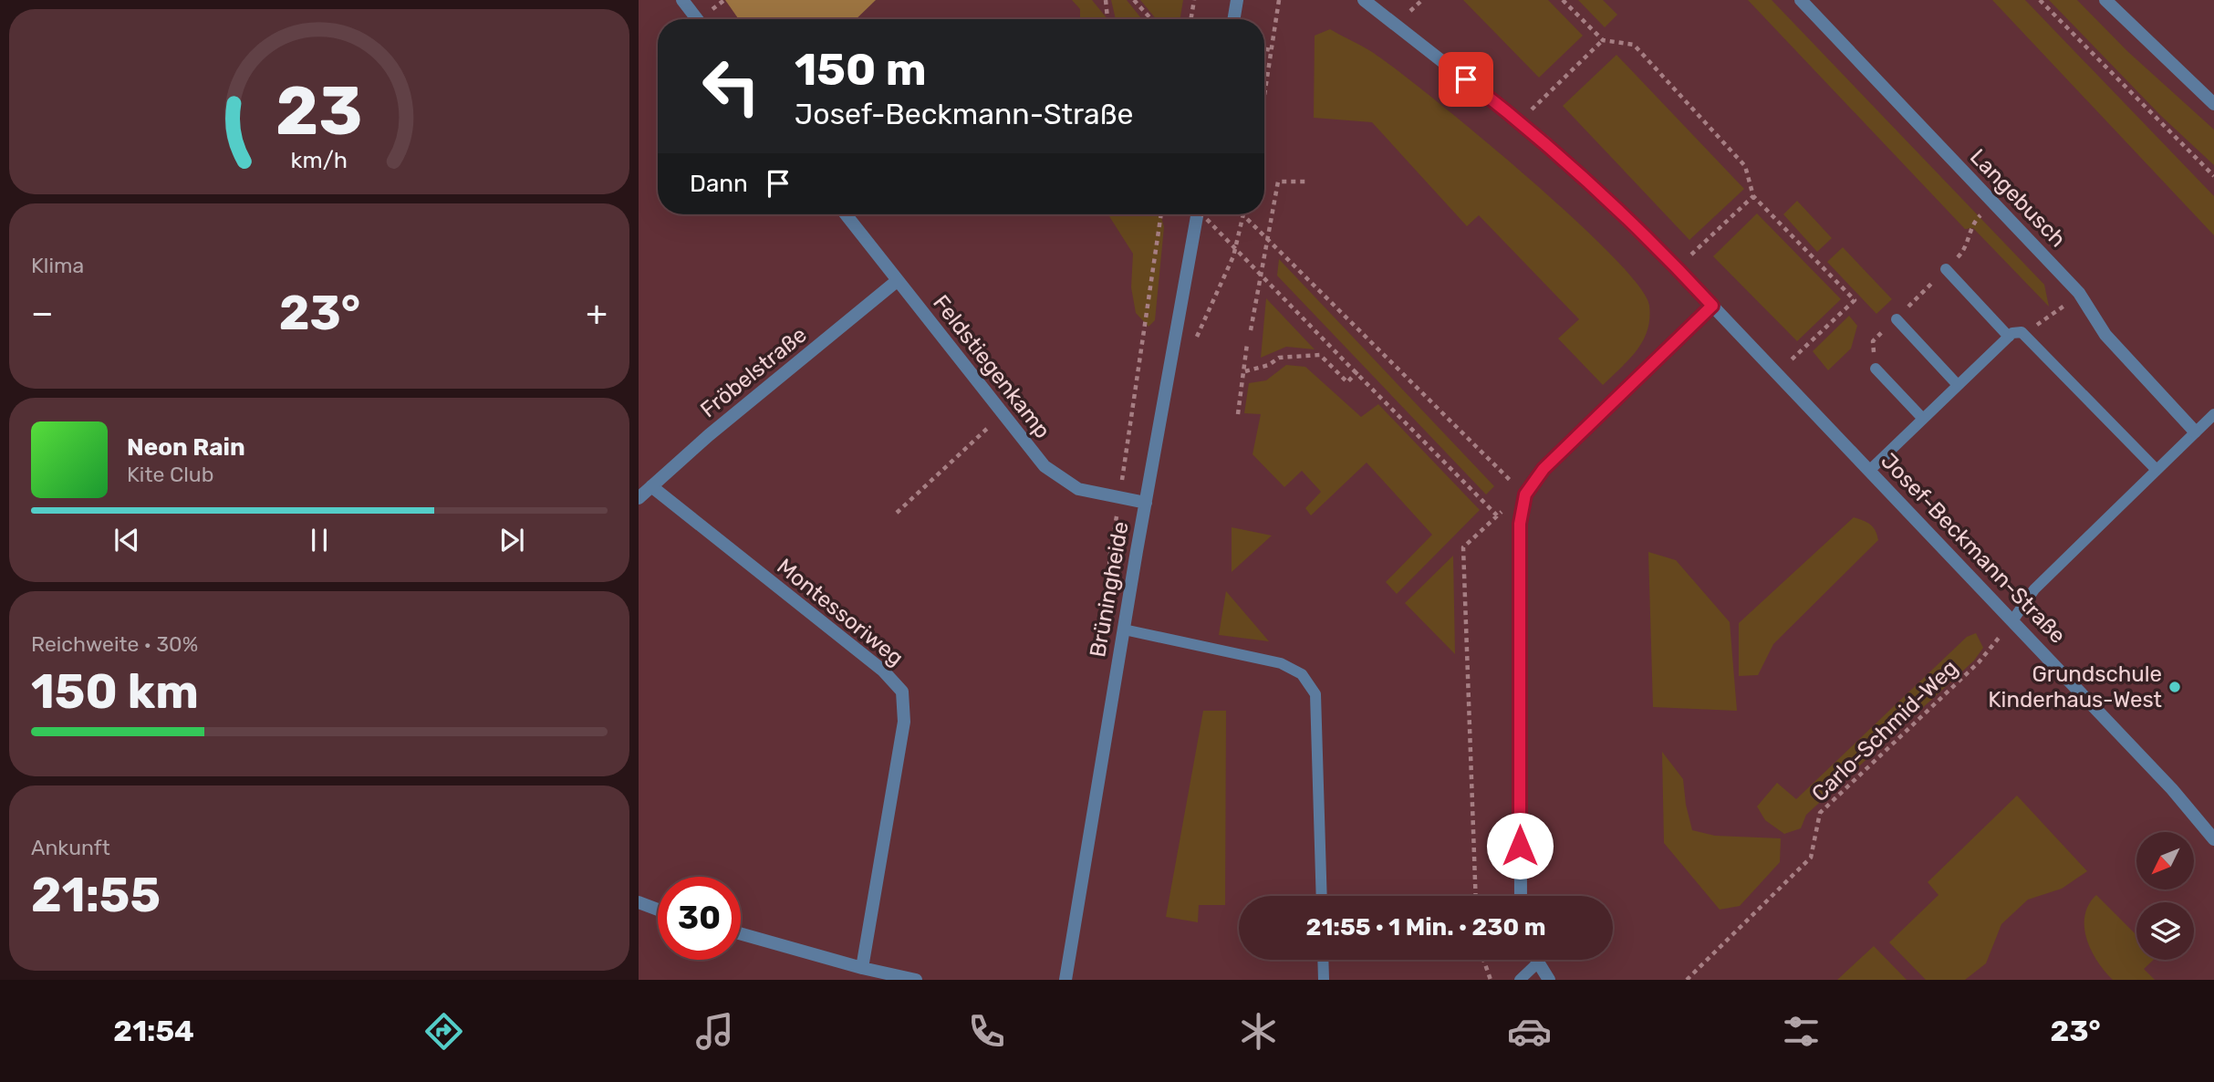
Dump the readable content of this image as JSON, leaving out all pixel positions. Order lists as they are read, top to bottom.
{
  "streets": {
    "street": [
      "Langebusch",
      "Feldstiegenkamp",
      "Fröbelstraße",
      "Josef-Beckmann-Straße",
      "Brüningheide",
      "Montessoriweg"
    ],
    "path": ["Carlo-Schmid-Weg"]
  },
  "crossings": [
    ["Feldstiegenkamp", "Fröbelstraße"],
    ["Feldstiegenkamp", "Brüningheide"],
    ["Fröbelstraße", "Montessoriweg"],
    ["Josef-Beckmann-Straße", "Carlo-Schmid-Weg"]
  ],
  "places": ["Grundschule Kinderhaus-West"],
  "north": "bottom left",
  "page": {
    "turn": ["150 m", "Josef-Beckmann-Straße"],
    "then": "Dann",
    "tile": [
      "Klima",
      ["Reichweite · 30%", "150 km"],
      ["Ankunft", "21:55"]
    ],
    "heat": ["−", "23°", "+"],
    "song": ["Neon Rain", "Kite Club"],
    "limit": "30",
    "trip": "21:55 · 1 Min. · 230 m",
    "tabs": ["21:54", "23°"],
    "gauge": ["23", "km/h"]
  }
}
